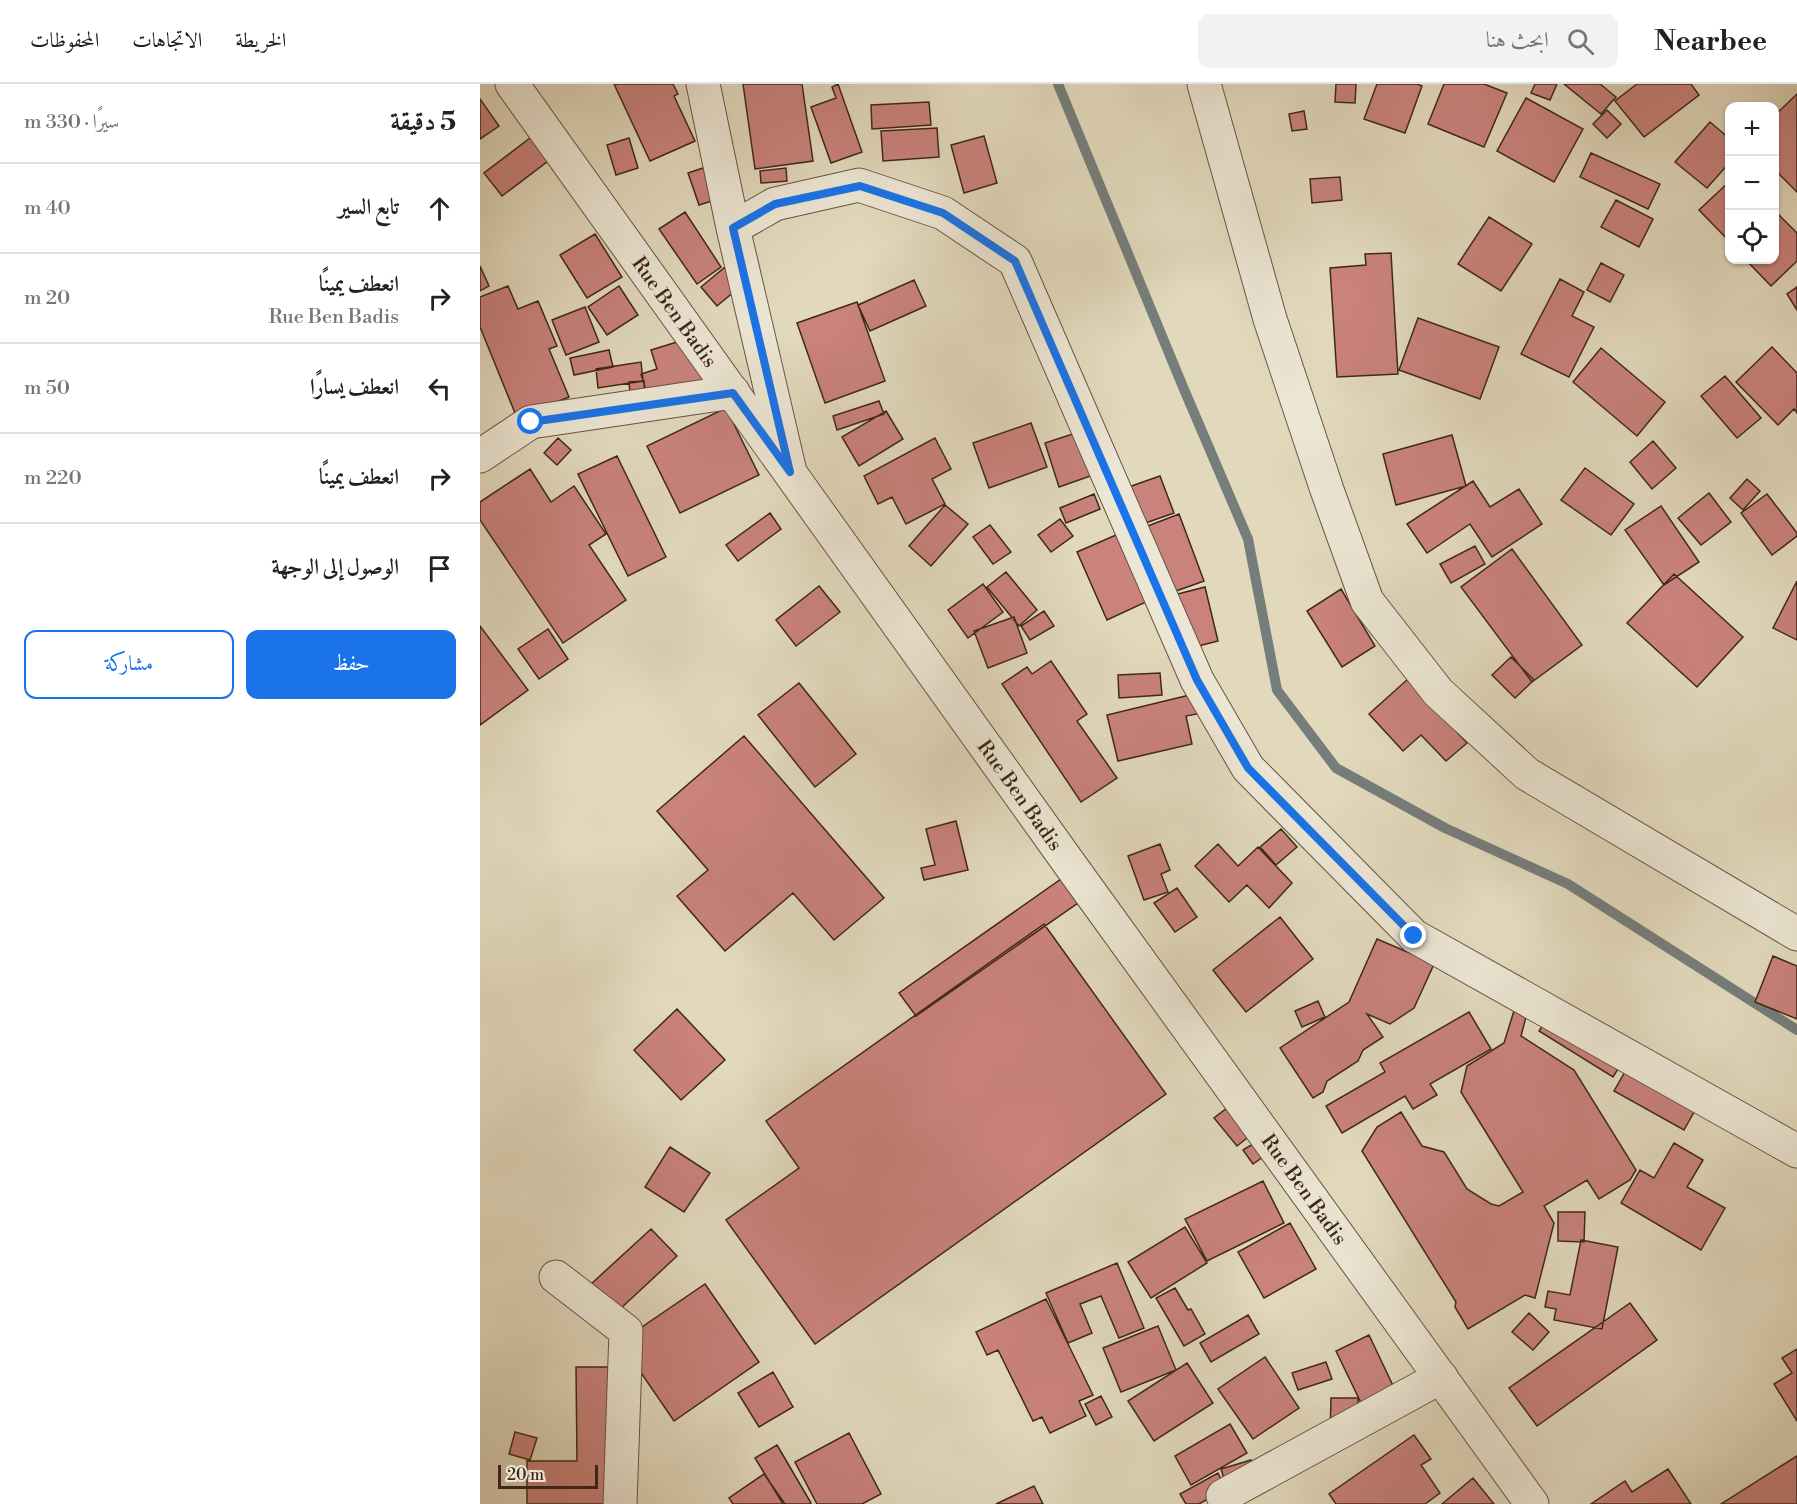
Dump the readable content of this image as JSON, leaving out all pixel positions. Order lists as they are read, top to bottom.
{
  "streets": {
    "street": ["Rue Ben Badis"]
  },
  "scale_bar": "20 m",
  "page": {
    "header": "Nearbee",
    "search": "ابحث هنا",
    "nav": ["الخريطة", "الاتجاهات", "المحفوظات"],
    "heading": ["5 دقيقة", "سيرًا · 330 m"],
    "map_buttons": ["+", "−"],
    "list": [
      ["تابع السير", "40 m"],
      ["انعطف يمينًا", "Rue Ben Badis", "20 m"],
      ["انعطف يسارًا", "50 m"],
      ["انعطف يمينًا", "220 m"],
      "الوصول إلى الوجهة"
    ],
    "buttons": ["حفظ", "مشاركة"],
    "scale": "20 m"
  }
}
